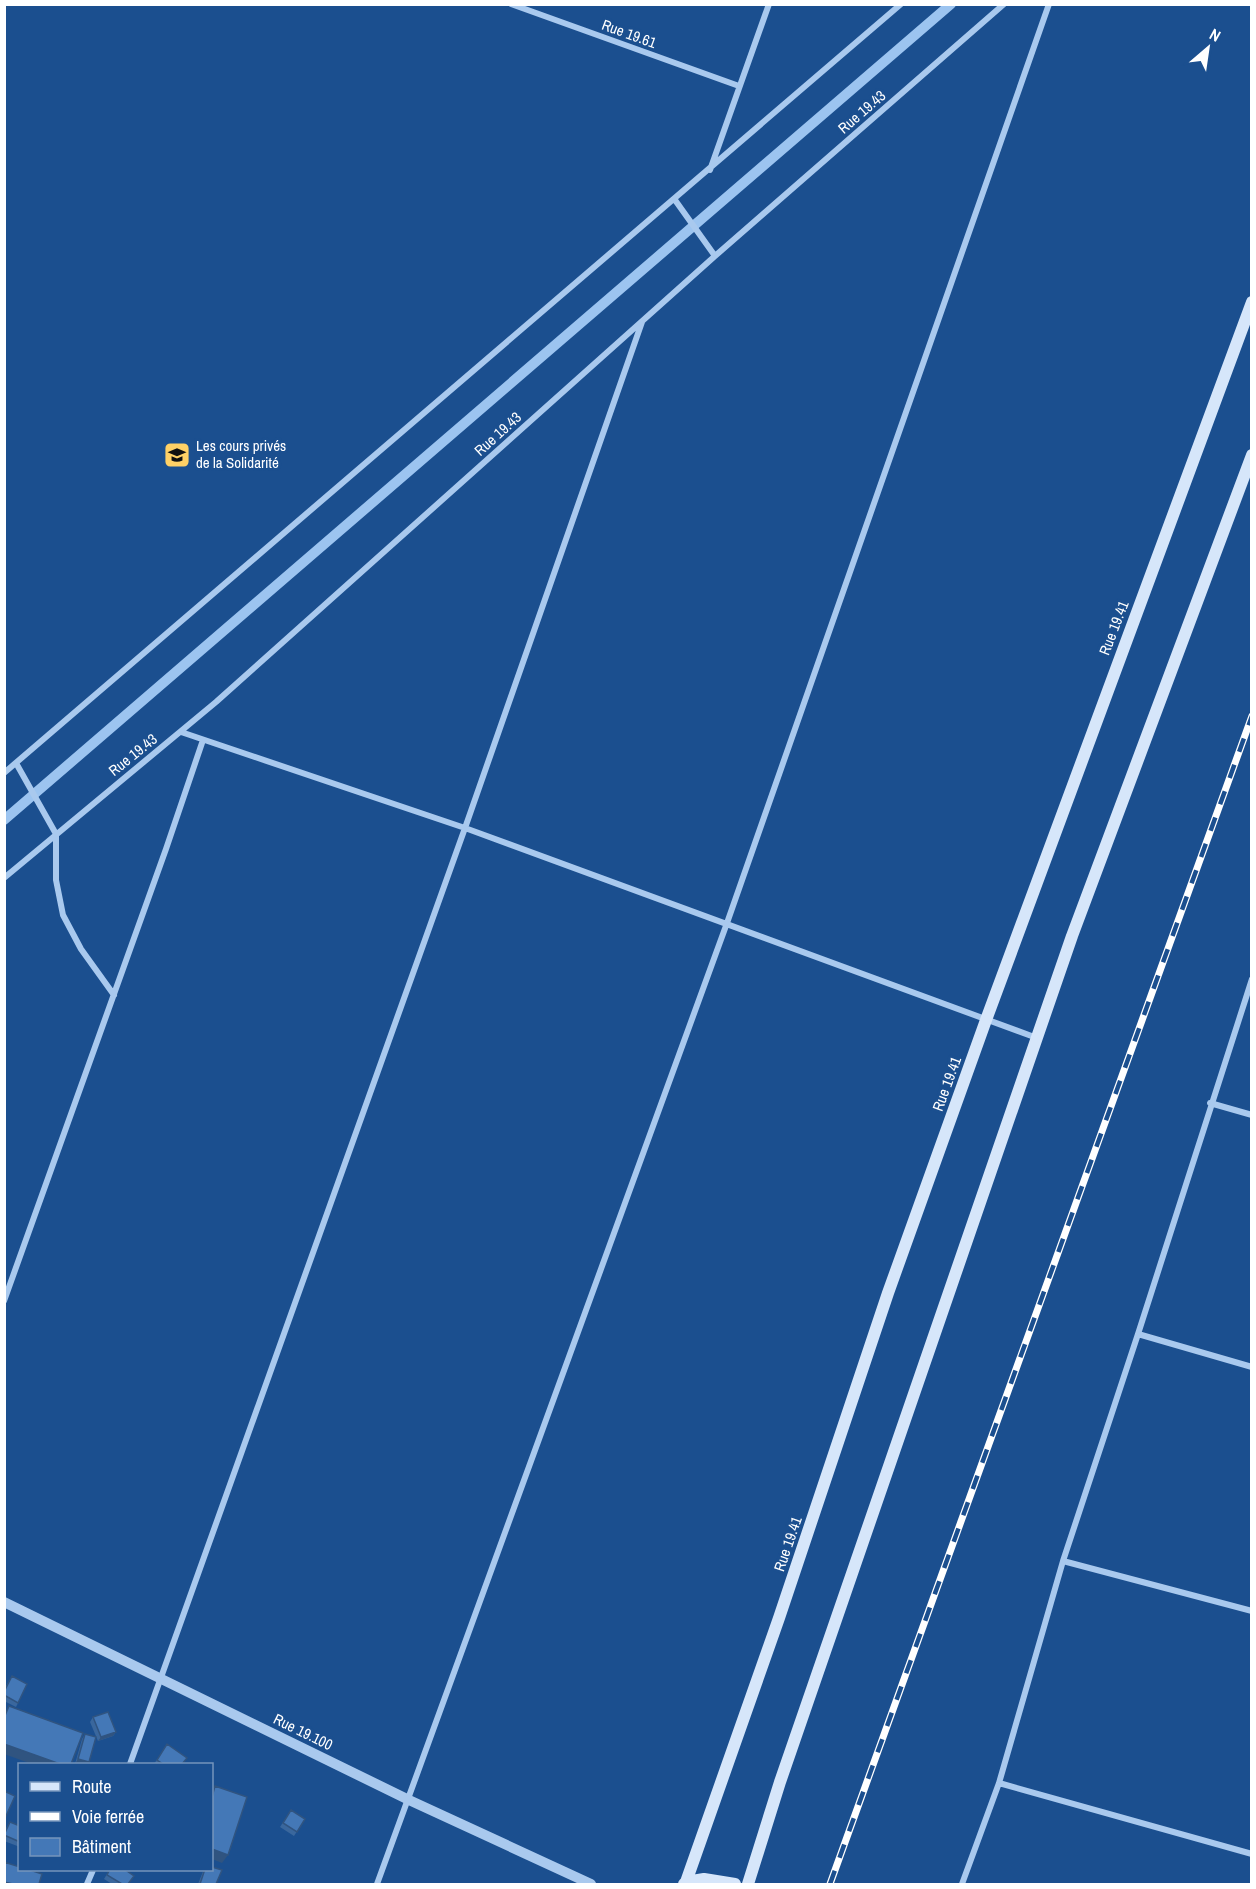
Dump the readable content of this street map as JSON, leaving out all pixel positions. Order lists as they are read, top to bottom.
{
  "streets": {
    "main road": ["Rue 19.41"],
    "street": ["Rue 19.61", "Rue 19.43", "Rue 19.100"]
  },
  "places": {
    "school or university": ["Les cours privés de la Solidarité"]
  },
  "legend": ["Route", "Voie ferrée", "Bâtiment"],
  "north": "top right"
}
